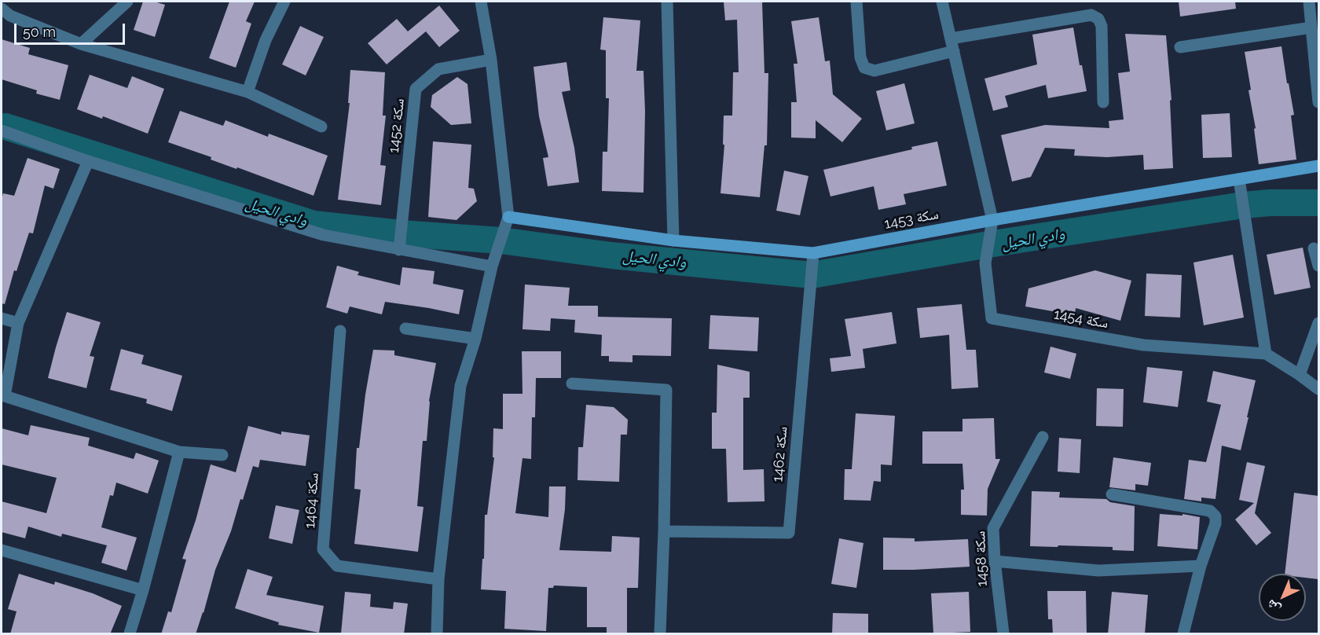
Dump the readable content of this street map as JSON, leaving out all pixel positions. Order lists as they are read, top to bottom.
{
  "streets": {
    "street": [
      "سكة 1452",
      "سكة 1453",
      "سكة 1454",
      "سكة 1462",
      "سكة 1464",
      "سكة 1458"
    ]
  },
  "crossings": [
    ["سكة 1453", "سكة 1454"],
    ["سكة 1453", "سكة 1462"]
  ],
  "water": ["وادي الحيل"],
  "scale_bar": "50 m",
  "north": "bottom left"
}
